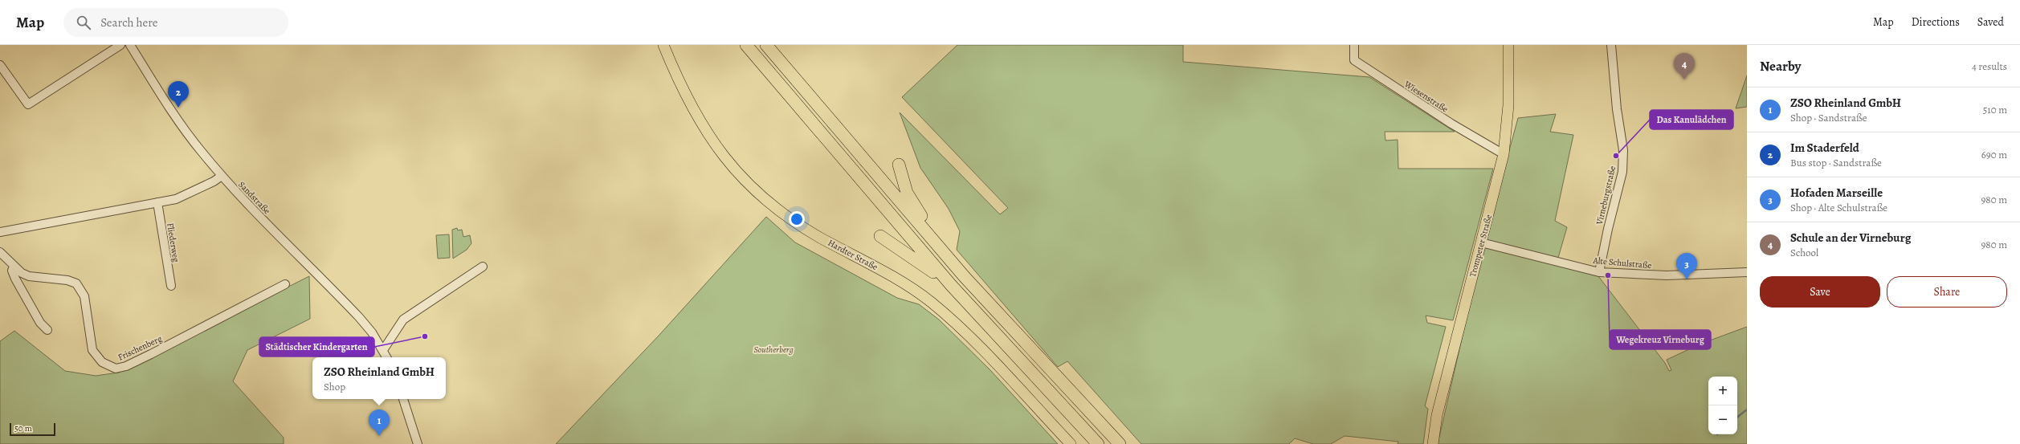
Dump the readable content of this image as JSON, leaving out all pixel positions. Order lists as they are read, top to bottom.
{
  "streets": {
    "main road": ["Trompeter Straße", "Hardter Straße"],
    "street": [
      "Wiesenstraße",
      "Virneburgstraße",
      "Sandstraße",
      "Fliederweg",
      "Alte Schulstraße",
      "Frischenberg"
    ]
  },
  "crossings": [
    ["Wiesenstraße", "Trompeter Straße"],
    ["Virneburgstraße", "Alte Schulstraße"],
    ["Trompeter Straße", "Alte Schulstraße"]
  ],
  "parks": ["Southerberg"],
  "places": ["Das Kanulädchen", "Wegekreuz Virneburg", "Städtischer Kindergarten"],
  "scale_bar": "50 m",
  "page": {
    "header": "Map",
    "search": "Search here",
    "nav": ["Map", "Directions", "Saved"],
    "heading": ["Nearby", "4 results"],
    "pins": [
      "4",
      "2",
      "3",
      "1"
    ],
    "list": [
      {
        "mark": "1",
        "name": "ZSO Rheinland GmbH",
        "note": "Shop · Sandstraße",
        "value": "510 m"
      },
      {
        "mark": "2",
        "name": "Im Staderfeld",
        "note": "Bus stop · Sandstraße",
        "value": "690 m"
      },
      {
        "mark": "3",
        "name": "Hofaden Marseille",
        "note": "Shop · Alte Schulstraße",
        "value": "980 m"
      },
      {
        "mark": "4",
        "name": "Schule an der Virneburg",
        "note": "School",
        "value": "980 m"
      }
    ],
    "buttons": ["Save", "Share"],
    "popup": ["ZSO Rheinland GmbH", "Shop"],
    "map_buttons": ["+", "−"],
    "scale": "50 m"
  }
}
